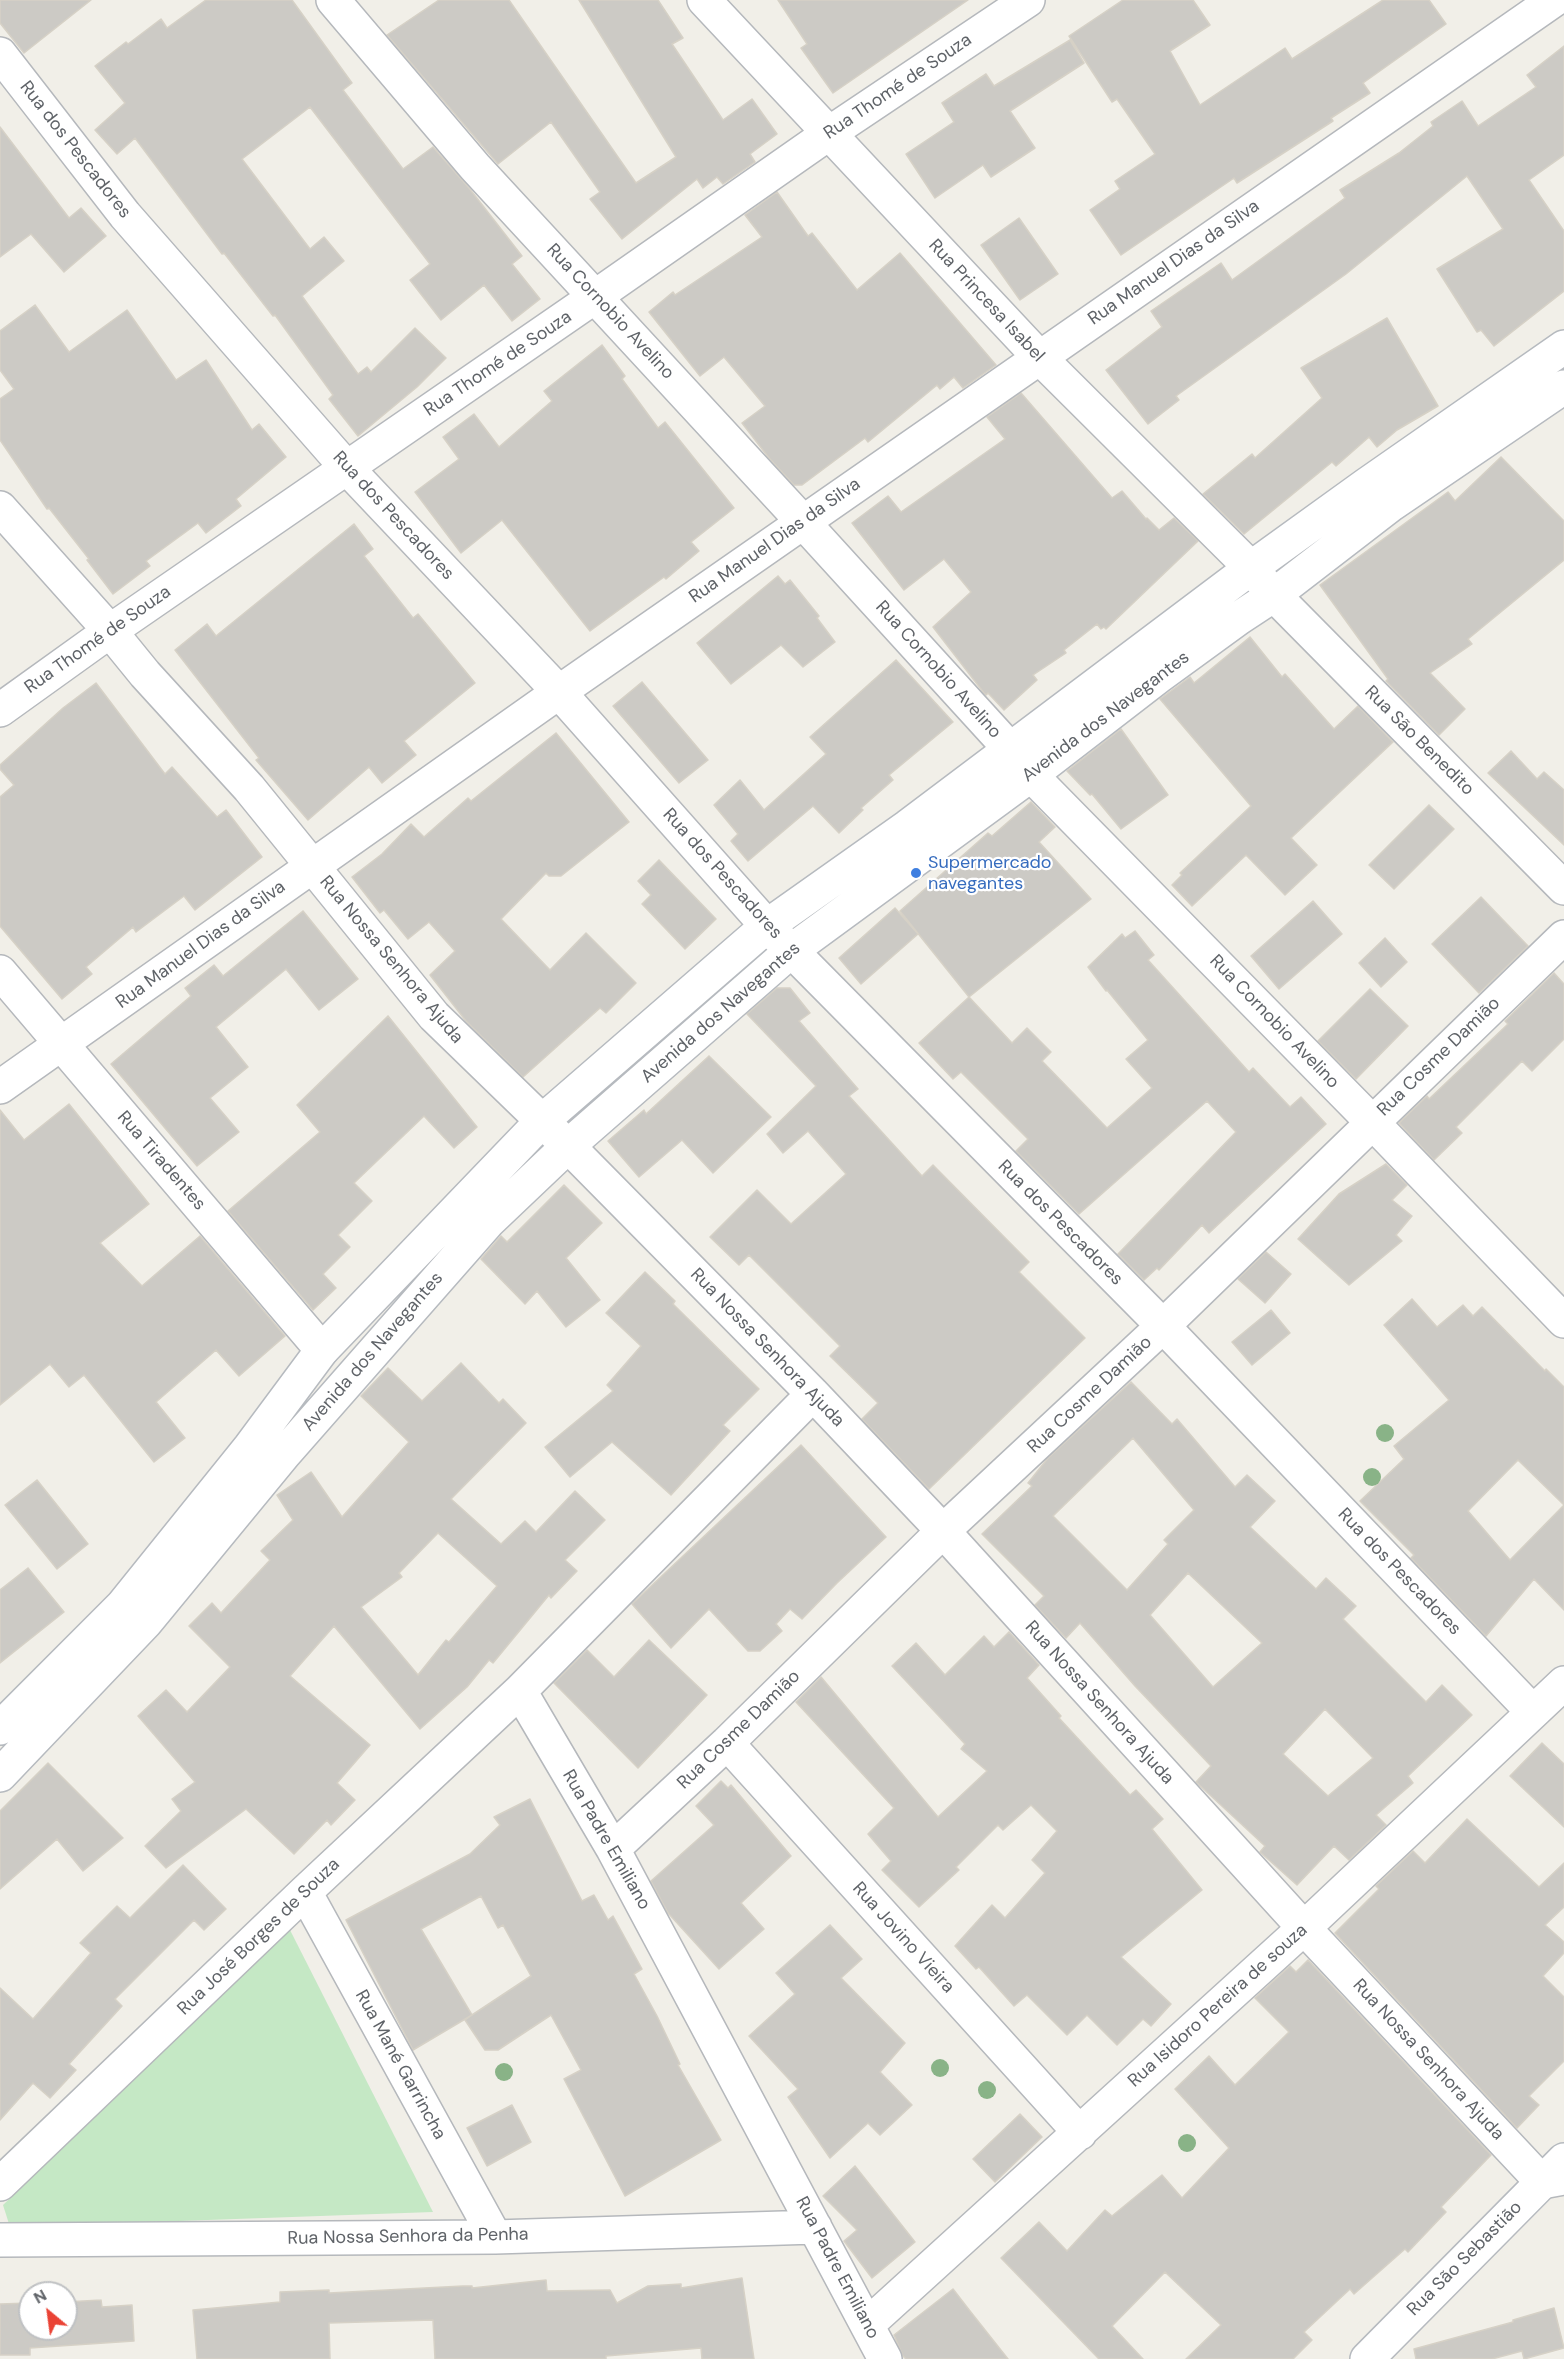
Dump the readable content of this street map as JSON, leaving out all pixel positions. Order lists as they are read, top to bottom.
{
  "streets": {
    "street": [
      "Rua Thomé de Souza",
      "Rua dos Pescadores",
      "Rua Manuel Dias da Silva",
      "Rua Princesa Isabel",
      "Rua Cornobio Avelino",
      "Avenida dos Navegantes",
      "Rua São Benedito",
      "Rua Nossa Senhora Ajuda",
      "Rua Cosme Damião",
      "Rua Tiradentes",
      "Rua Padre Emiliano",
      "Rua José Borges de Souza",
      "Rua Jovino Vieira",
      "Rua Isidoro Pereira de souza",
      "Rua Mané Garrincha",
      "Rua Nossa Senhora da Penha",
      "Rua São Sebastião"
    ]
  },
  "crossings": [
    ["Rua Thomé de Souza", "Rua dos Pescadores"],
    ["Rua Thomé de Souza", "Rua Princesa Isabel"],
    ["Rua Thomé de Souza", "Rua Cornobio Avelino"],
    ["Rua Thomé de Souza", "Rua Nossa Senhora Ajuda"],
    ["Rua dos Pescadores", "Rua Manuel Dias da Silva"],
    ["Rua dos Pescadores", "Avenida dos Navegantes"],
    ["Rua dos Pescadores", "Rua Cosme Damião"],
    ["Rua dos Pescadores", "Rua Isidoro Pereira de souza"],
    ["Rua Manuel Dias da Silva", "Rua Princesa Isabel"],
    ["Rua Manuel Dias da Silva", "Rua Cornobio Avelino"],
    ["Rua Manuel Dias da Silva", "Rua Nossa Senhora Ajuda"],
    ["Rua Manuel Dias da Silva", "Rua Tiradentes"],
    ["Rua Princesa Isabel", "Avenida dos Navegantes"],
    ["Rua Princesa Isabel", "Rua São Benedito"],
    ["Rua Cornobio Avelino", "Avenida dos Navegantes"],
    ["Rua Cornobio Avelino", "Rua Cosme Damião"],
    ["Avenida dos Navegantes", "Rua São Benedito"],
    ["Avenida dos Navegantes", "Rua Nossa Senhora Ajuda"],
    ["Avenida dos Navegantes", "Rua Tiradentes"],
    ["Rua Nossa Senhora Ajuda", "Rua Cosme Damião"],
    ["Rua Nossa Senhora Ajuda", "Rua Isidoro Pereira de souza"],
    ["Rua Nossa Senhora Ajuda", "Rua São Sebastião"],
    ["Rua Cosme Damião", "Rua Padre Emiliano"],
    ["Rua Cosme Damião", "Rua Jovino Vieira"],
    ["Rua Padre Emiliano", "Rua José Borges de Souza"],
    ["Rua Padre Emiliano", "Rua Isidoro Pereira de souza"],
    ["Rua Padre Emiliano", "Rua Nossa Senhora da Penha"],
    ["Rua José Borges de Souza", "Rua Mané Garrincha"],
    ["Rua Jovino Vieira", "Rua Isidoro Pereira de souza"],
    ["Rua Mané Garrincha", "Rua Nossa Senhora da Penha"]
  ],
  "places": ["Supermercado navegantes"],
  "north": "top left"
}
